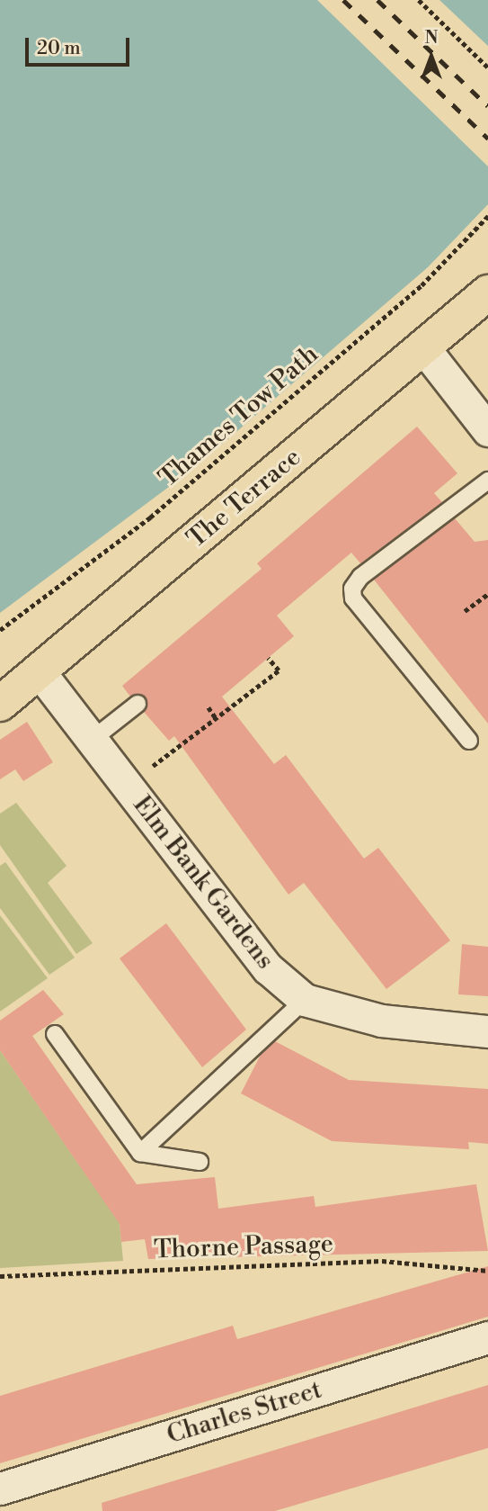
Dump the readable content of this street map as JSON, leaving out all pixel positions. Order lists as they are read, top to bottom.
{
  "streets": {
    "main road": ["The Terrace"],
    "street": ["Elm Bank Gardens", "Charles Street"],
    "path": ["Thames Tow Path", "Thorne Passage"]
  },
  "crossings": [
    ["The Terrace", "Elm Bank Gardens"]
  ],
  "scale_bar": "20 m",
  "north": "top"
}
